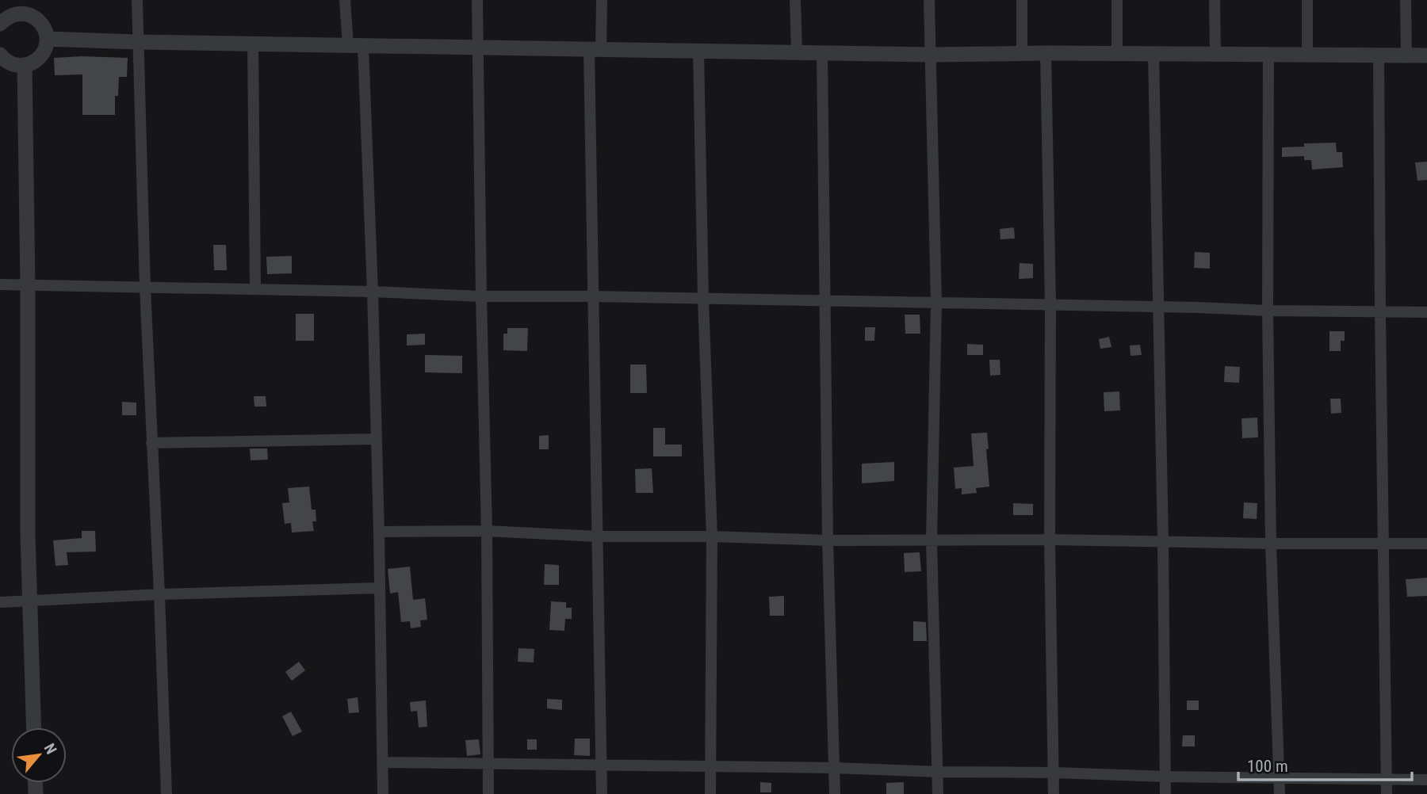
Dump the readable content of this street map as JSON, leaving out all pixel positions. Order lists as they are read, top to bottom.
{
  "scale_bar": "100 m",
  "north": "top right"
}
